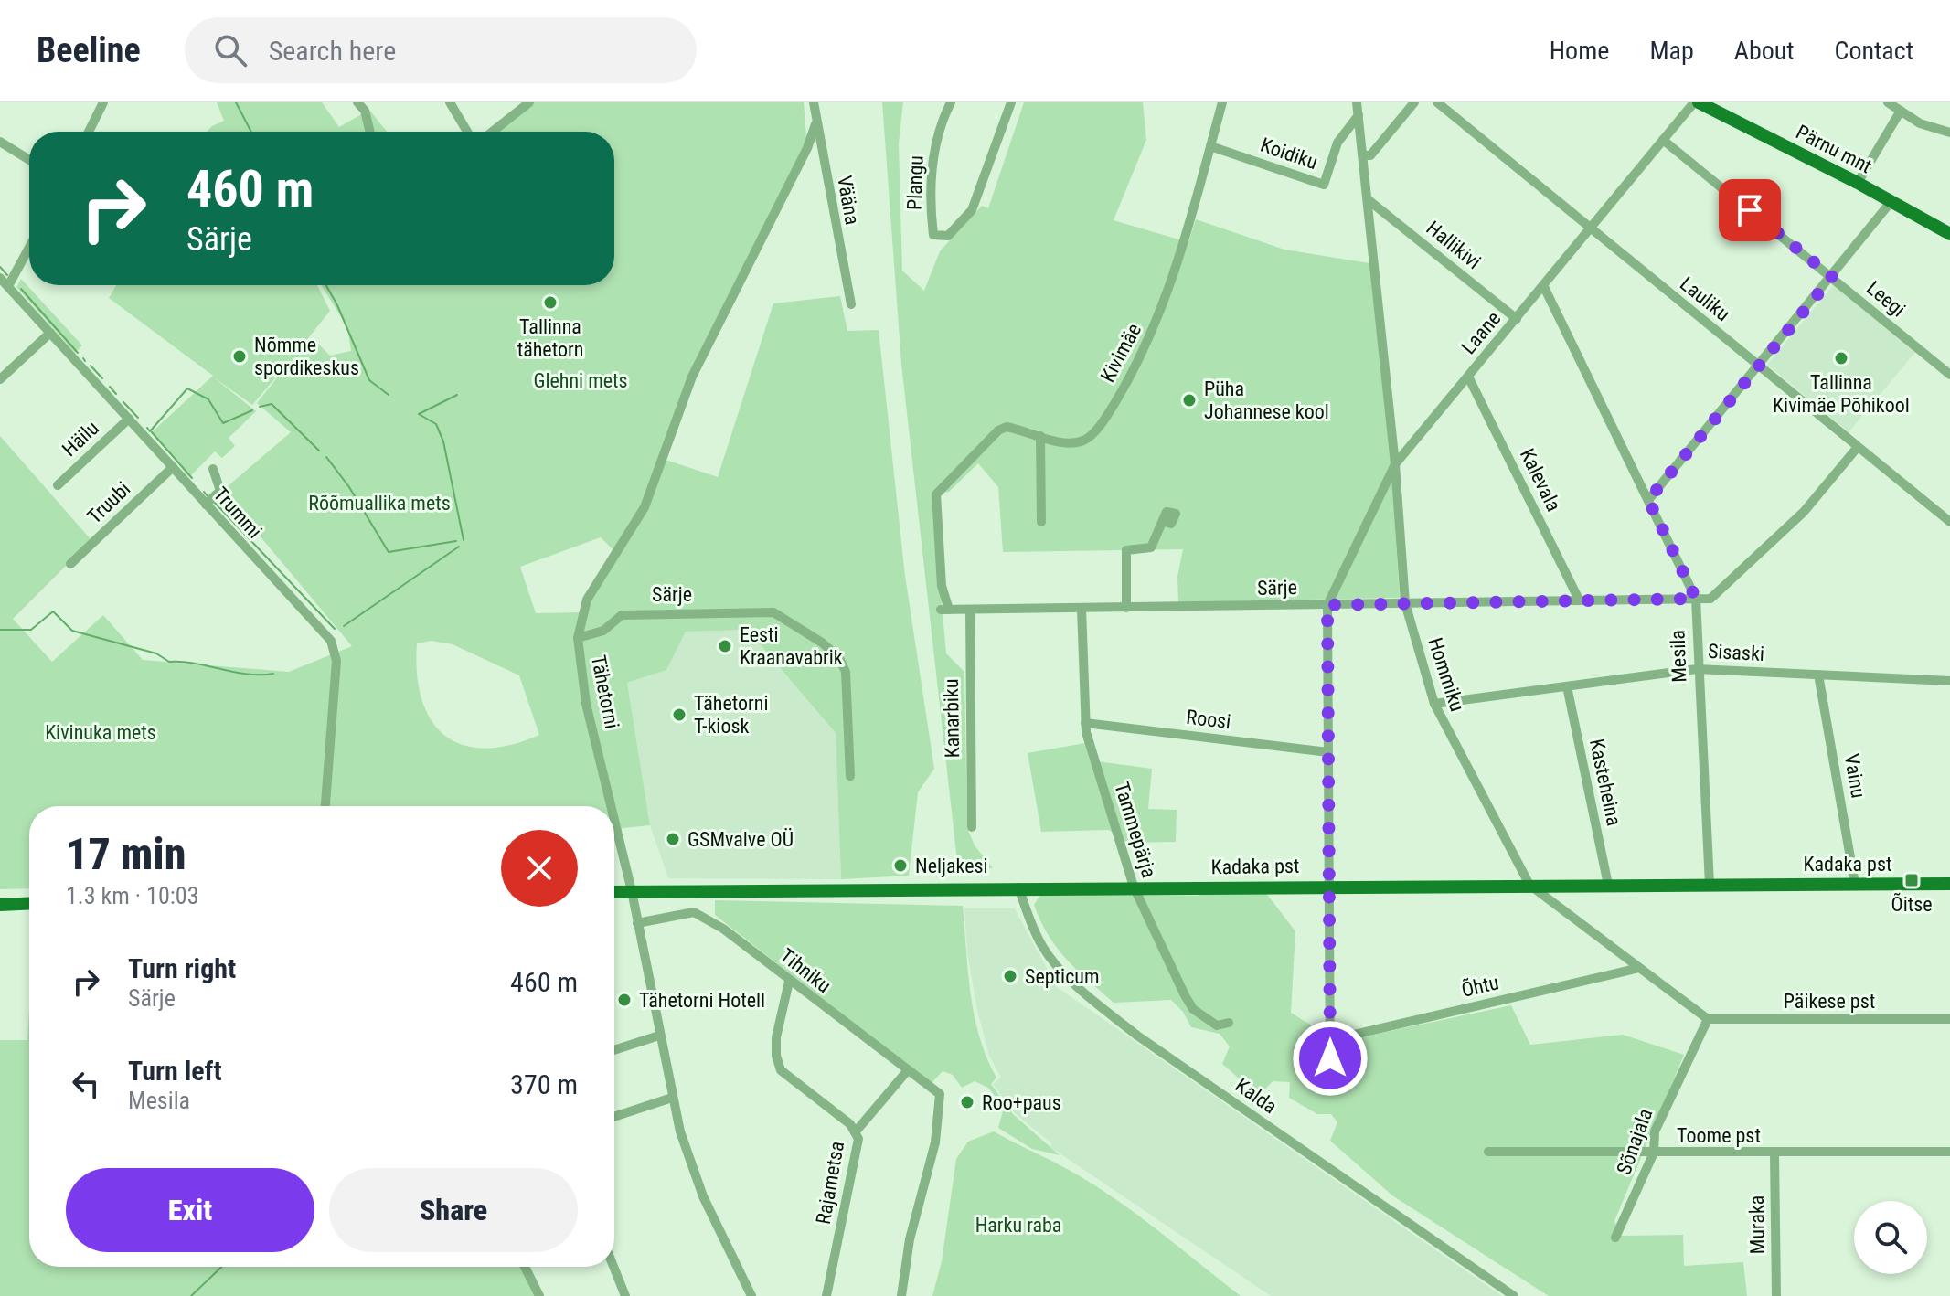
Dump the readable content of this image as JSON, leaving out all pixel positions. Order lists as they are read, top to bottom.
{
  "streets": {
    "main road": ["Pärnu mnt", "Kadaka pst"],
    "street": [
      "Koidiku",
      "Plangu",
      "Vääna",
      "Hallikivi",
      "Lauliku",
      "Leegi",
      "Laane",
      "Kivimäe",
      "Häilu",
      "Kalevala",
      "Truubi",
      "Trummi",
      "Särje",
      "Sisaski",
      "Mesila",
      "Hommiku",
      "Tähetorni",
      "Kanarbiku",
      "Roosi",
      "Vainu",
      "Kasteheina",
      "Tammepärja",
      "Tihniku",
      "Õhtu",
      "Päikese pst",
      "Kalda",
      "Toome pst",
      "Sõnajala",
      "Rajametsa",
      "Muraka"
    ]
  },
  "crossings": [
    ["Pärnu mnt", "Laane"],
    ["Koidiku", "Kivimäe"],
    ["Koidiku", "Hommiku"],
    ["Vääna", "Tähetorni"],
    ["Hallikivi", "Laane"],
    ["Hallikivi", "Hommiku"],
    ["Lauliku", "Laane"],
    ["Lauliku", "Särje"],
    ["Leegi", "Laane"],
    ["Laane", "Kalevala"],
    ["Laane", "Särje"],
    ["Laane", "Mesila"],
    ["Laane", "Hommiku"],
    ["Kivimäe", "Särje"],
    ["Häilu", "Trummi"],
    ["Kalevala", "Särje"],
    ["Truubi", "Trummi"],
    ["Särje", "Mesila"],
    ["Särje", "Hommiku"],
    ["Särje", "Tähetorni"],
    ["Särje", "Kanarbiku"],
    ["Särje", "Tammepärja"],
    ["Sisaski", "Mesila"],
    ["Sisaski", "Hommiku"],
    ["Sisaski", "Vainu"],
    ["Sisaski", "Kasteheina"],
    ["Mesila", "Kadaka pst"],
    ["Hommiku", "Kadaka pst"],
    ["Hommiku", "Õhtu"],
    ["Hommiku", "Päikese pst"],
    ["Hommiku", "Sõnajala"],
    ["Tähetorni", "Kadaka pst"],
    ["Tähetorni", "Tihniku"],
    ["Roosi", "Tammepärja"],
    ["Vainu", "Kadaka pst"],
    ["Kasteheina", "Kadaka pst"],
    ["Tammepärja", "Kadaka pst"],
    ["Kadaka pst", "Kalda"],
    ["Tihniku", "Rajametsa"],
    ["Päikese pst", "Sõnajala"],
    ["Toome pst", "Sõnajala"],
    ["Toome pst", "Muraka"]
  ],
  "parks": [
    "Glehni mets",
    "Rõõmuallika mets",
    "Kivinuka mets",
    "Harku raba"
  ],
  "places": {
    "other": [
      "Tallinna tähetorn",
      "Nõmme spordikeskus",
      "Tallinna Kivimäe Põhikool",
      "Püha Johannese kool",
      "Eesti Kraanavabrik",
      "Tähetorni T-kiosk",
      "GSMvalve OÜ",
      "Neljakesi",
      "Septicum",
      "Tähetorni Hotell",
      "Roo+paus"
    ],
    "transit": ["Õitse"]
  },
  "page": {
    "header": "Beeline",
    "search": "Search here",
    "nav": [
      "Home",
      "Map",
      "About",
      "Contact"
    ],
    "turn": ["460 m", "Särje"],
    "heading": ["17 min", "1.3 km · 10:03"],
    "list": [
      {
        "name": "Turn right",
        "note": "Särje",
        "value": "460 m"
      },
      {
        "name": "Turn left",
        "note": "Mesila",
        "value": "370 m"
      }
    ],
    "buttons": ["Exit", "Share"]
  }
}
